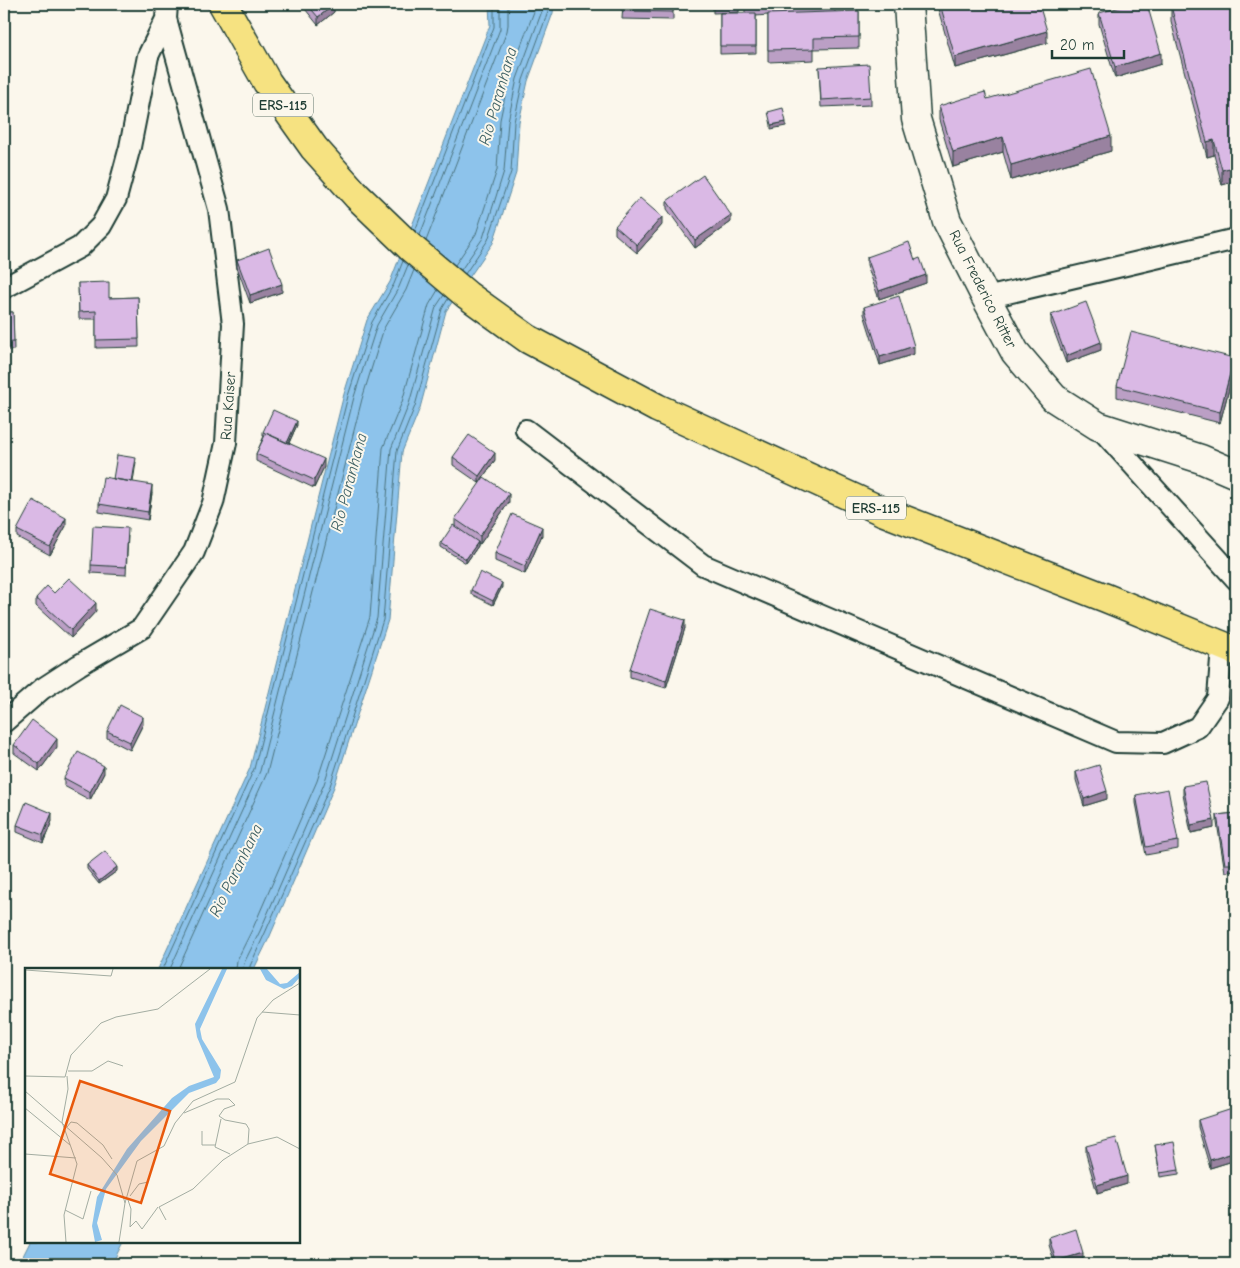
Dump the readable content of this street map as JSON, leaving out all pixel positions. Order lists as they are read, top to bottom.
{
  "streets": {
    "main road": ["ERS-115"],
    "street": ["Rua Frederico Ritter", "Rua Kaiser"]
  },
  "water": ["Rio Paranhana"],
  "scale_bar": "20 m"
}
